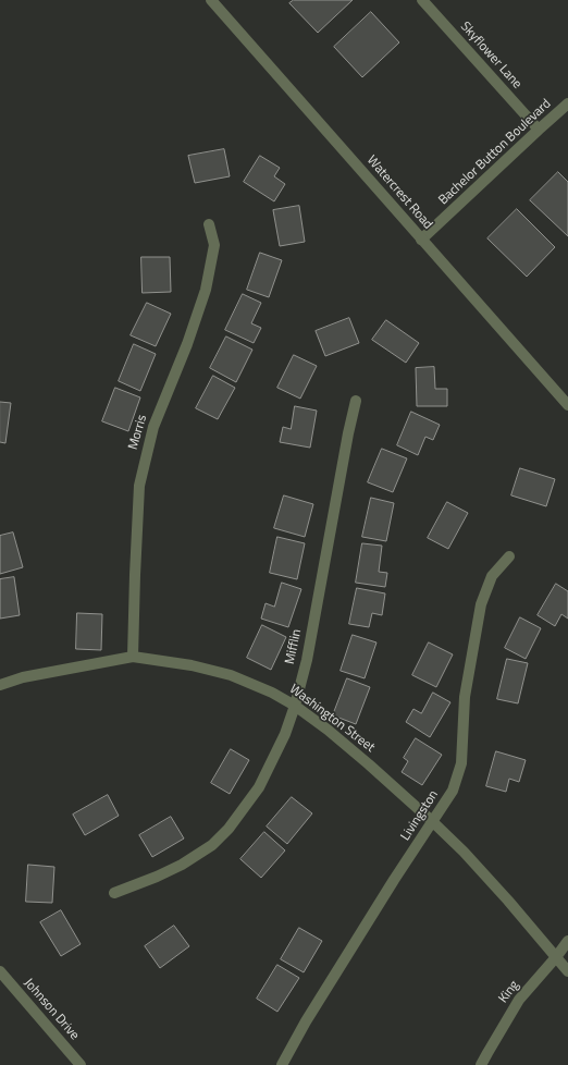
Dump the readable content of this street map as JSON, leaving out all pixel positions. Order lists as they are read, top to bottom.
{
  "streets": {
    "street": [
      "Skyflower Lane",
      "Bachelor Button Boulevard",
      "Watercrest Road",
      "Morris",
      "Mifflin",
      "Washington Street",
      "Livingston",
      "King",
      "Johnson Drive"
    ]
  },
  "crossings": [
    ["Skyflower Lane", "Bachelor Button Boulevard"],
    ["Bachelor Button Boulevard", "Watercrest Road"],
    ["Morris", "Washington Street"],
    ["Mifflin", "Washington Street"],
    ["Washington Street", "Livingston"],
    ["Washington Street", "King"]
  ]
}
